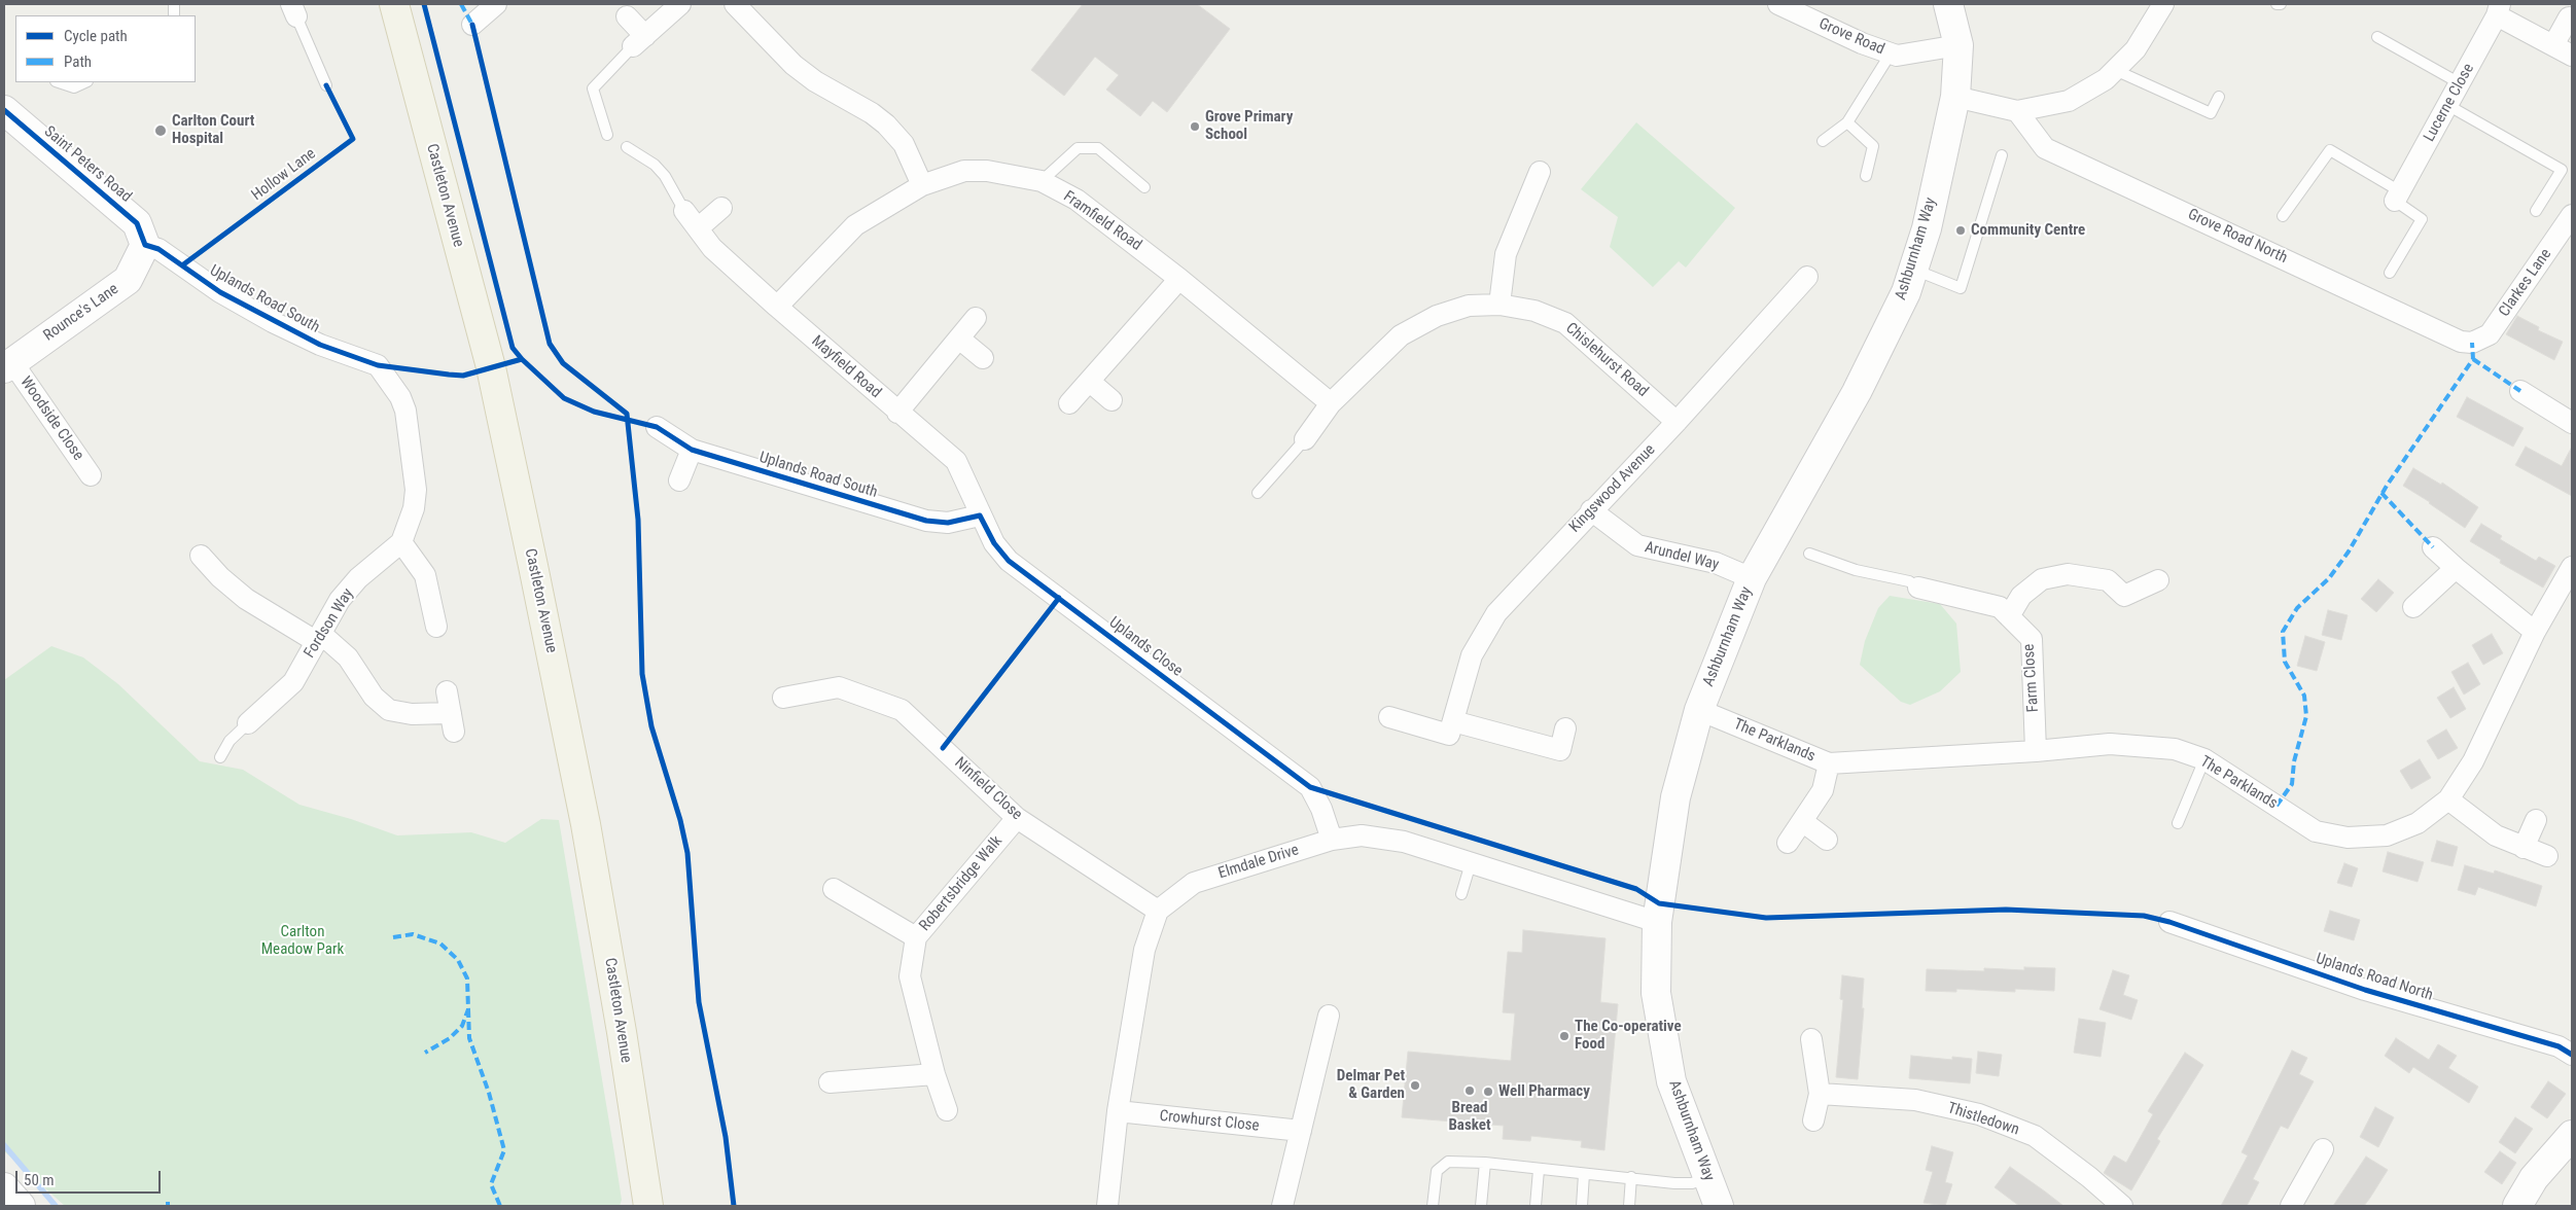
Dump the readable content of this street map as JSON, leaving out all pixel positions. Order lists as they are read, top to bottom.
{
  "streets": {
    "main road": ["Castleton Avenue"],
    "street": [
      "Grove Road",
      "Lucerne Close",
      "Saint Peters Road",
      "Framfield Road",
      "Grove Road North",
      "Ashburnham Way",
      "Clarkes Lane",
      "Uplands Road South",
      "Rounce's Lane",
      "Chislehurst Road",
      "Mayfield Road",
      "Woodside Close",
      "Kingswood Avenue",
      "Arundel Way",
      "Fordson Way",
      "Uplands Close",
      "Farm Close",
      "The Parklands",
      "Ninfield Close",
      "Elmdale Drive",
      "Robertsbridge Walk",
      "Uplands Road North",
      "Thistledown",
      "Crowhurst Close"
    ],
    "cycle path": ["Hollow Lane"]
  },
  "crossings": [
    ["Grove Road", "Ashburnham Way"],
    ["Saint Peters Road", "Uplands Road South"],
    ["Saint Peters Road", "Rounce's Lane"],
    ["Framfield Road", "Chislehurst Road"],
    ["Framfield Road", "Mayfield Road"],
    ["Grove Road North", "Clarkes Lane"],
    ["Ashburnham Way", "Arundel Way"],
    ["Ashburnham Way", "The Parklands"],
    ["Ashburnham Way", "Elmdale Drive"],
    ["Uplands Road South", "Rounce's Lane"],
    ["Uplands Road South", "Mayfield Road"],
    ["Uplands Road South", "Fordson Way"],
    ["Uplands Road South", "Uplands Close"],
    ["Rounce's Lane", "Woodside Close"],
    ["Chislehurst Road", "Kingswood Avenue"],
    ["Mayfield Road", "Uplands Close"],
    ["Kingswood Avenue", "Arundel Way"],
    ["Uplands Close", "Elmdale Drive"],
    ["Farm Close", "The Parklands"],
    ["Ninfield Close", "Elmdale Drive"],
    ["Ninfield Close", "Robertsbridge Walk"]
  ],
  "parks": ["Carlton Meadow Park"],
  "places": [
    "Grove Primary School",
    "Carlton Court Hospital",
    "Community Centre",
    "The Co-operative Food",
    "Delmar Pet & Garden",
    "Bread Basket",
    "Well Pharmacy"
  ],
  "legend": ["Cycle path", "Path"],
  "scale_bar": "50 m"
}
